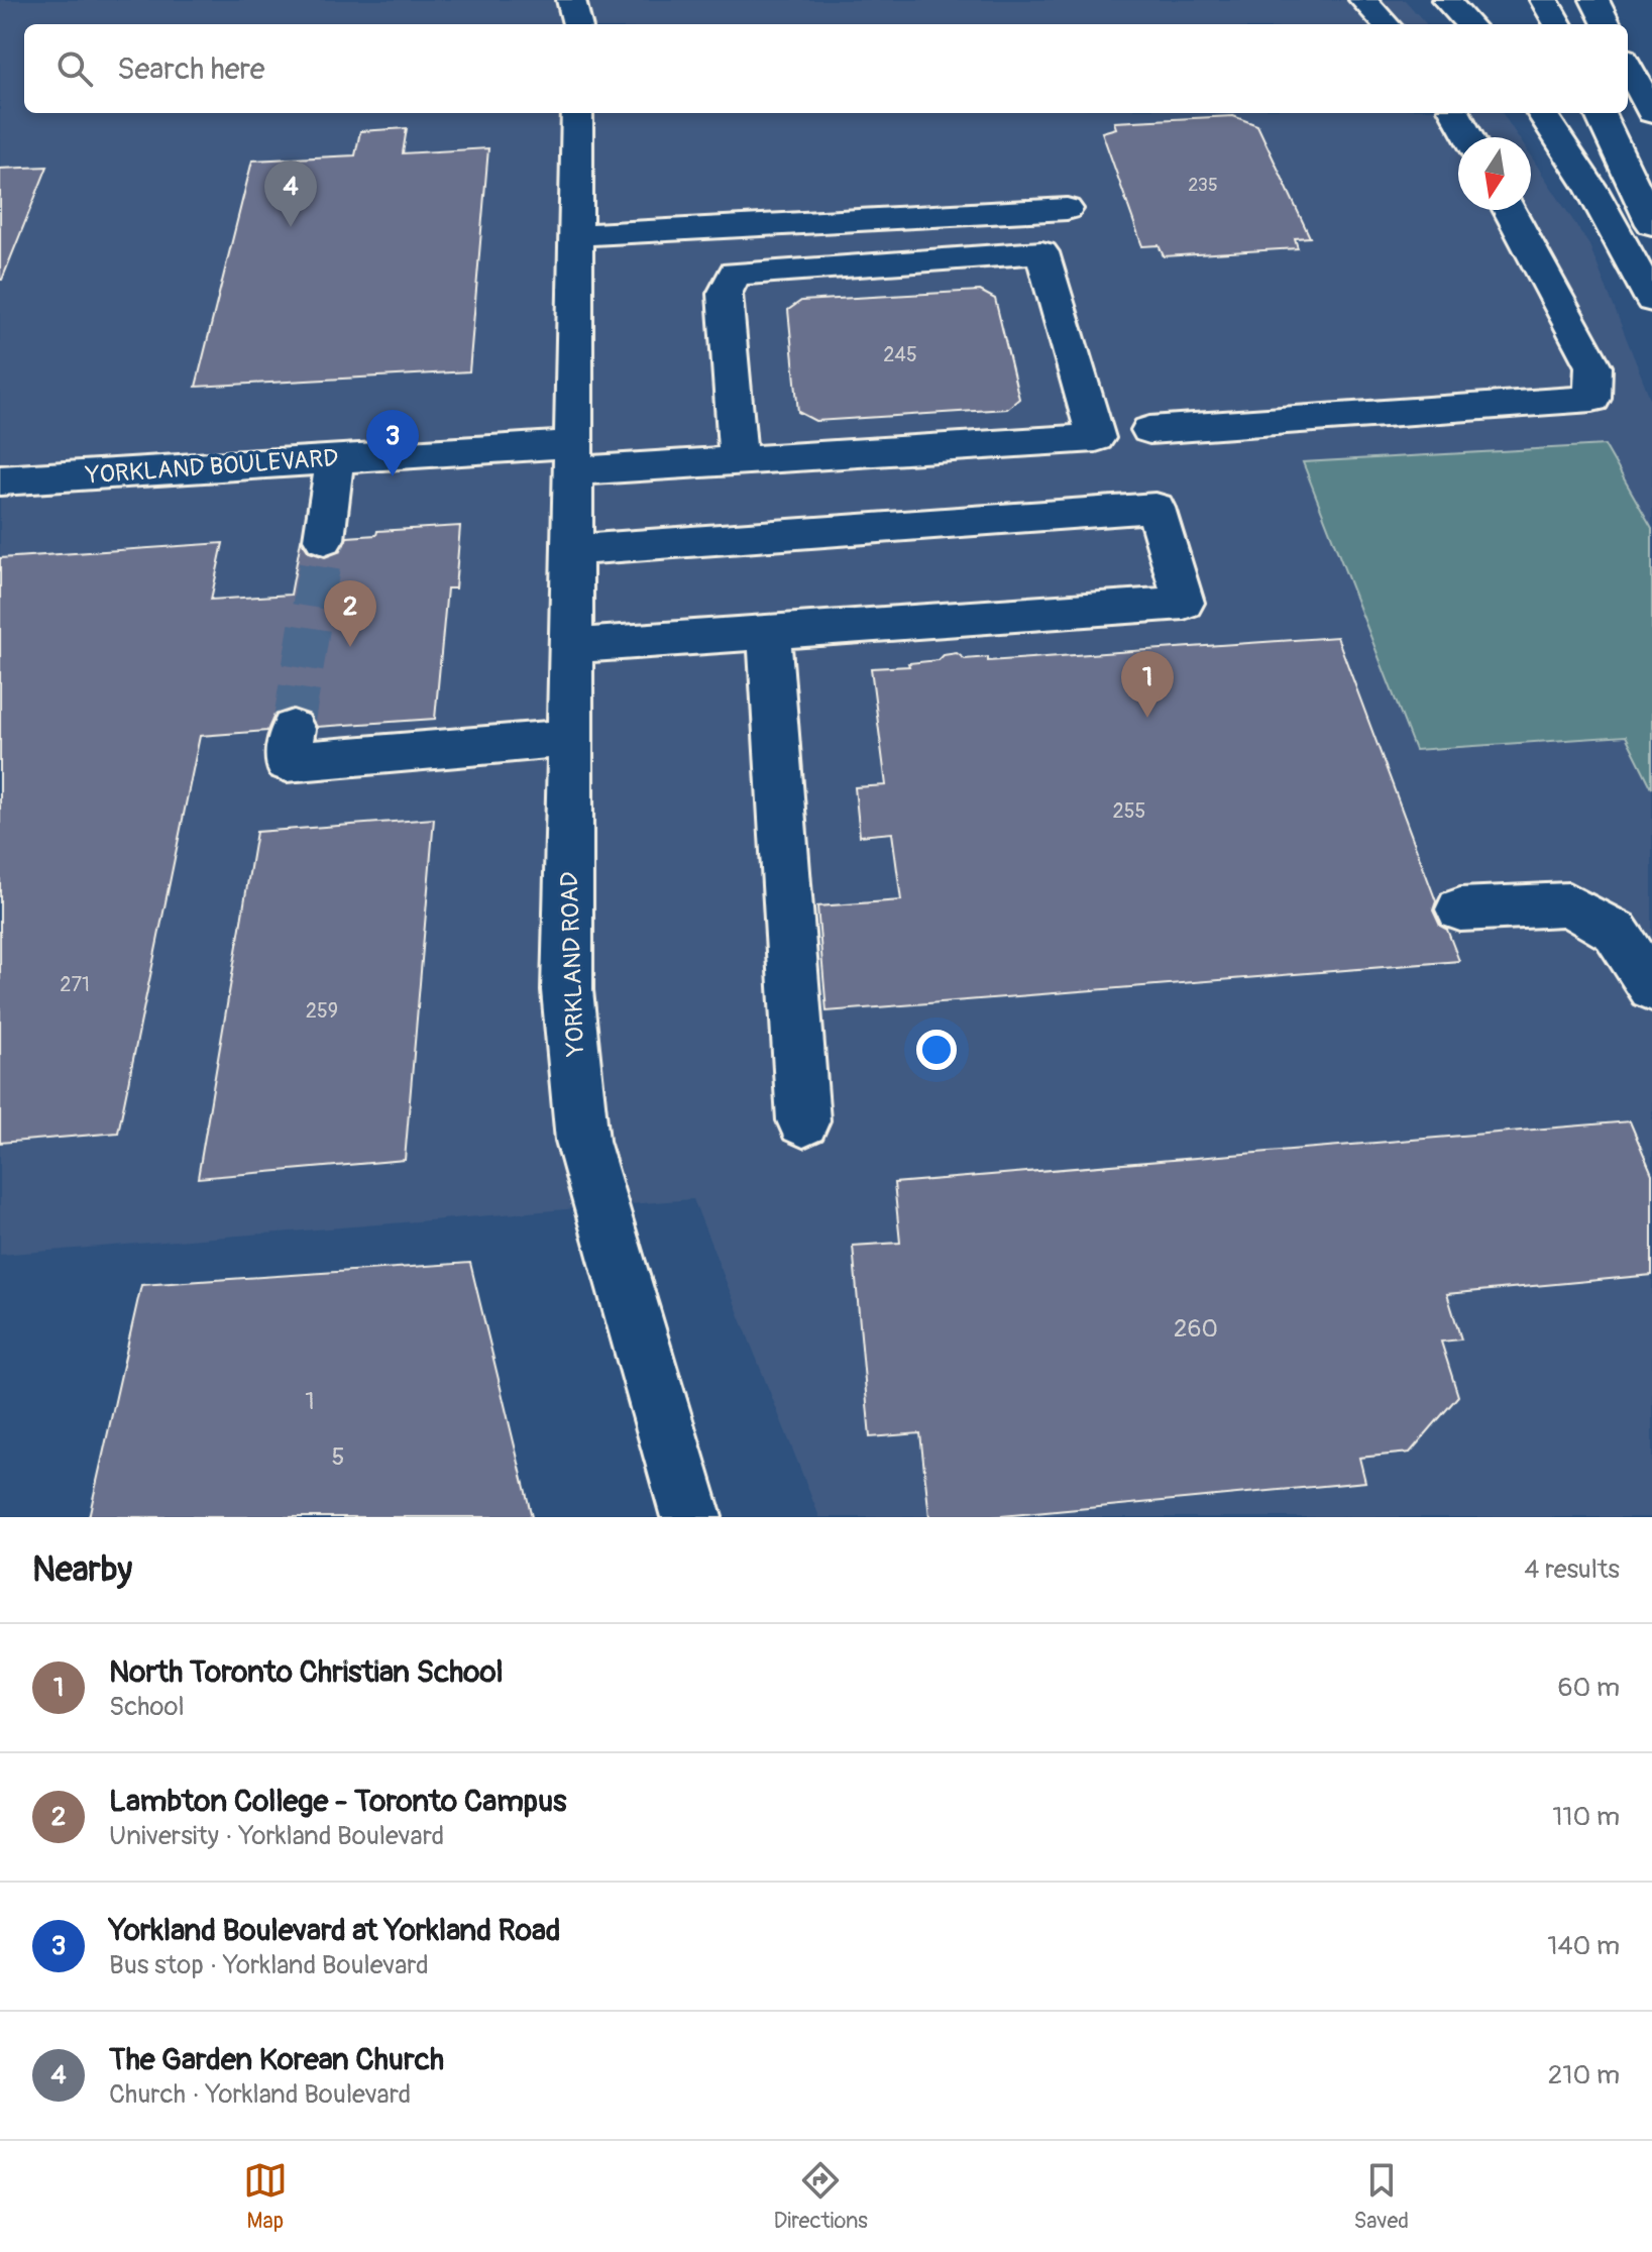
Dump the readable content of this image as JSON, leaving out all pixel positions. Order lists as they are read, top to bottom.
{
  "streets": {
    "main road": ["YORKLAND BOULEVARD", "YORKLAND ROAD"]
  },
  "crossings": [
    ["YORKLAND BOULEVARD", "YORKLAND ROAD"]
  ],
  "house_numbers": [
    "235",
    "245",
    "255",
    "271",
    "259",
    "260",
    "1",
    "5"
  ],
  "north": "bottom",
  "page": {
    "search": "Search here",
    "pins": [
      "4",
      "3",
      "2",
      "1"
    ],
    "heading": ["Nearby", "4 results"],
    "list": [
      {
        "mark": "1",
        "name": "North Toronto Christian School",
        "note": "School",
        "value": "60 m"
      },
      {
        "mark": "2",
        "name": "Lambton College - Toronto Campus",
        "note": "University · Yorkland Boulevard",
        "value": "110 m"
      },
      {
        "mark": "3",
        "name": "Yorkland Boulevard at Yorkland Road",
        "note": "Bus stop · Yorkland Boulevard",
        "value": "140 m"
      },
      {
        "mark": "4",
        "name": "The Garden Korean Church",
        "note": "Church · Yorkland Boulevard",
        "value": "210 m"
      }
    ],
    "nav": ["Map", "Directions", "Saved"]
  }
}
